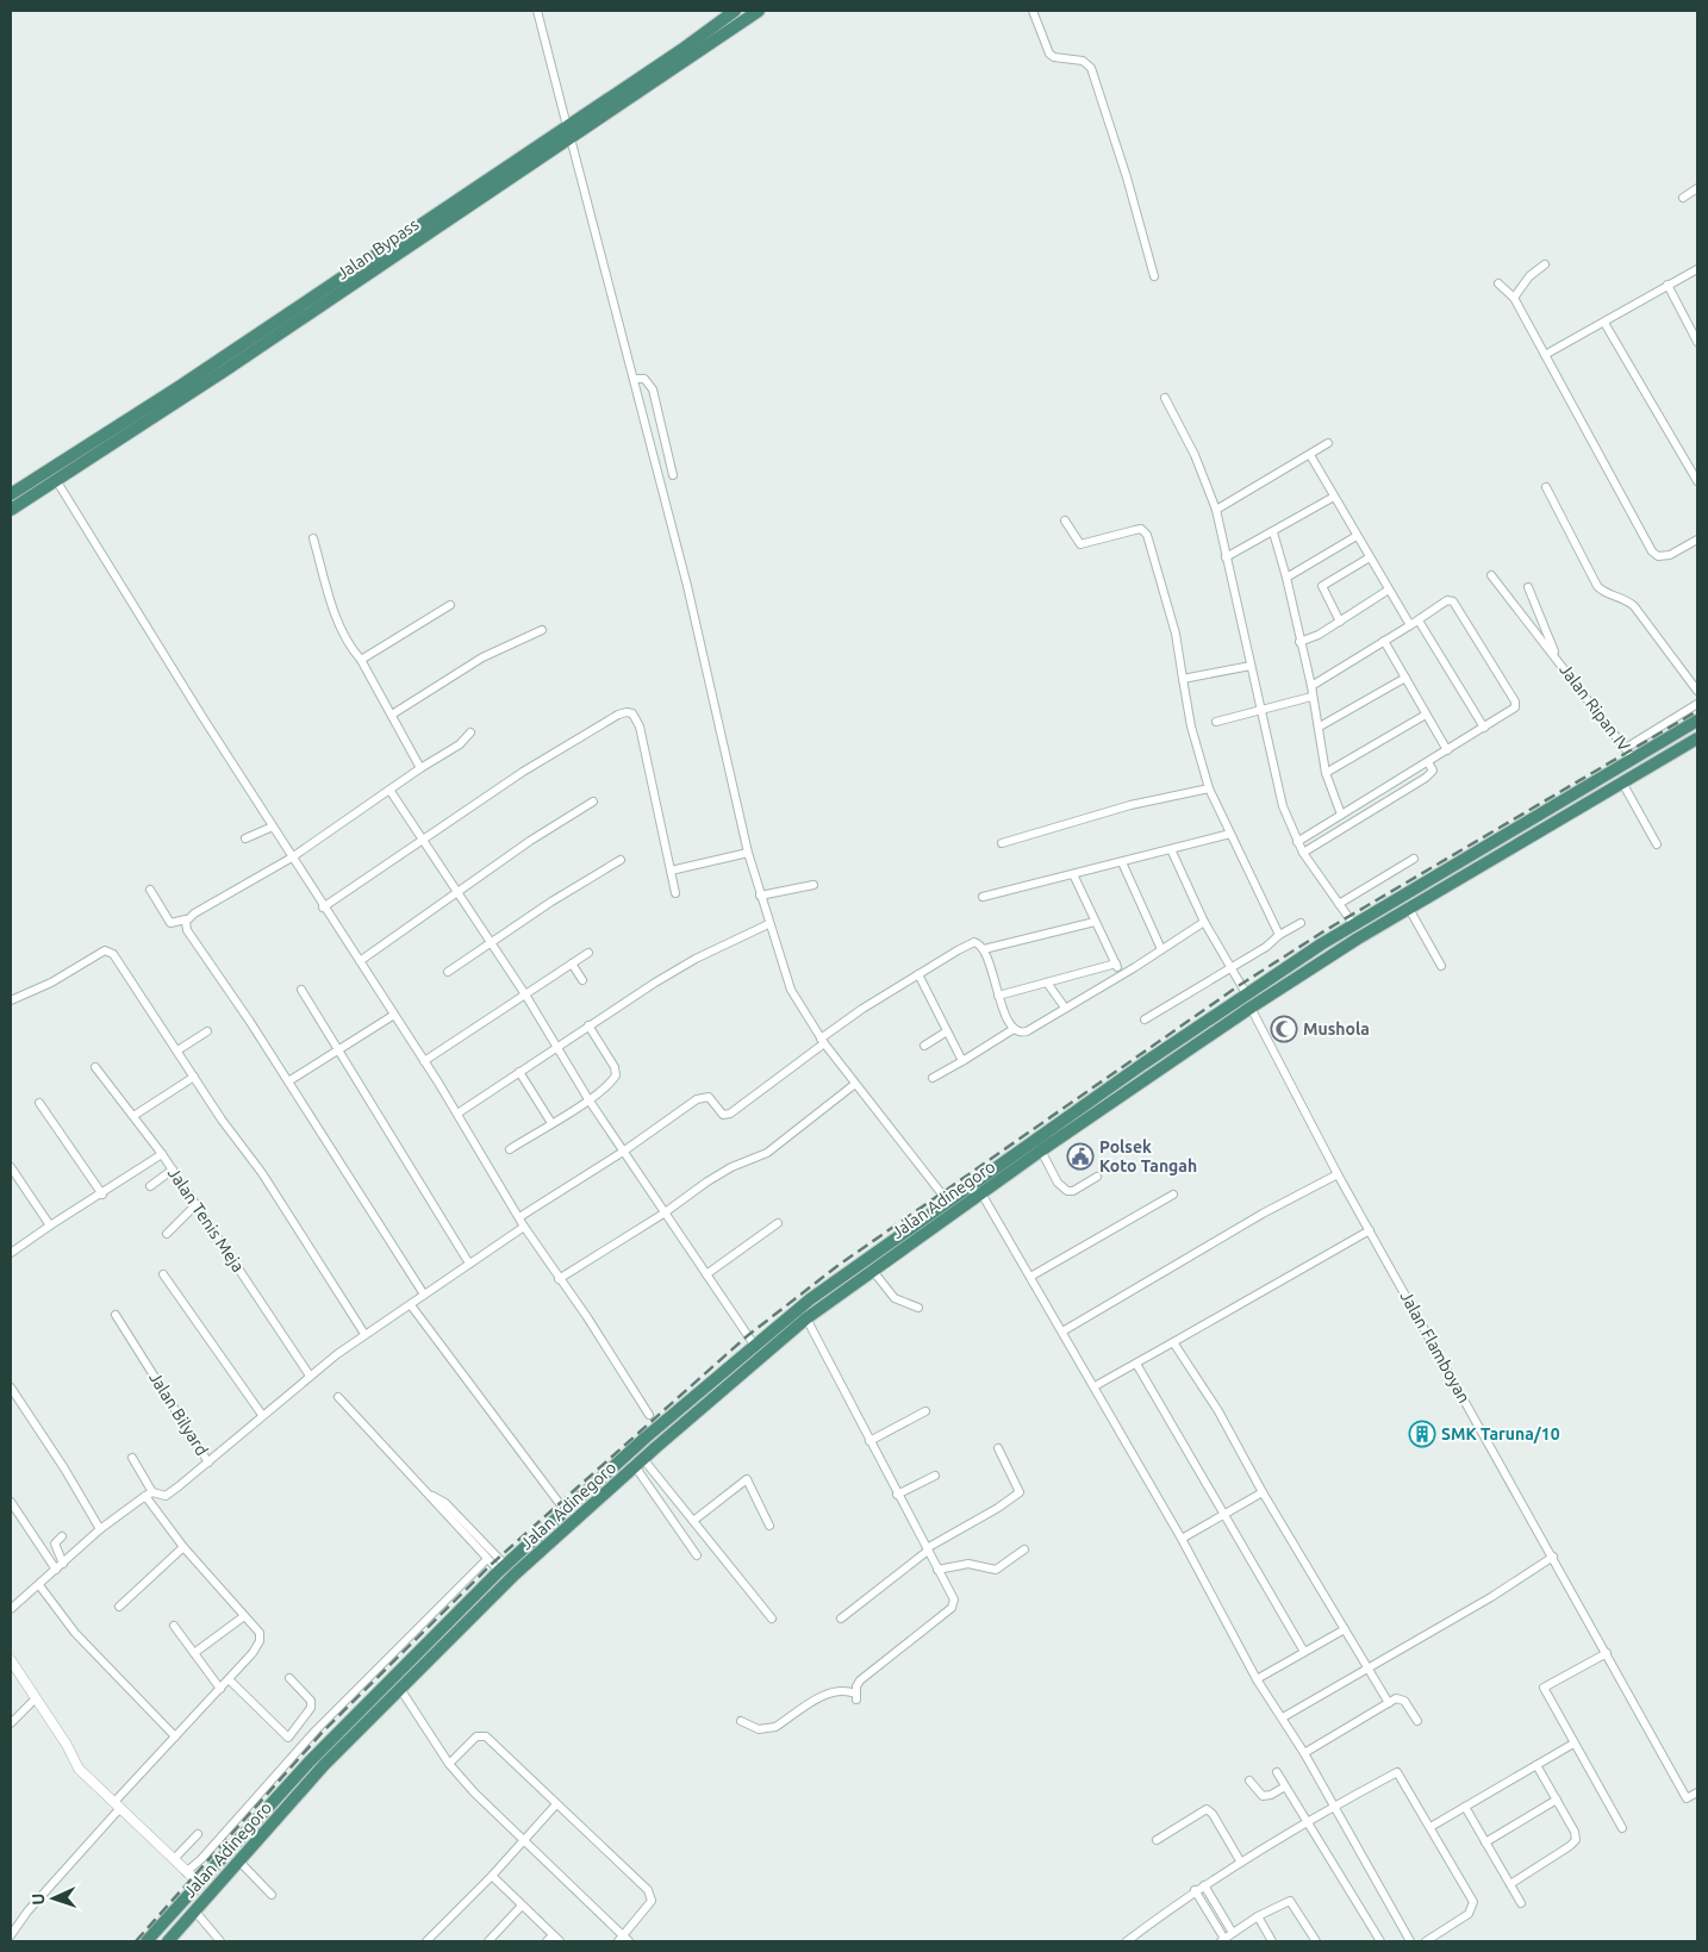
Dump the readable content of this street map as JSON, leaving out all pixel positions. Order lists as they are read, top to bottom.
{
  "streets": {
    "highway": ["Jalan Bypass", "Jalan Adinegoro"],
    "street": [
      "Jalan Ripan IV",
      "Jalan Tenis Meja",
      "Jalan Flamboyan",
      "Jalan Bilyard"
    ]
  },
  "crossings": [
    ["Jalan Adinegoro", "Jalan Flamboyan"]
  ],
  "places": {
    "mosque": ["Mushola"],
    "public building": ["Polsek Koto Tangah"],
    "building": ["SMK Taruna/10"]
  },
  "north": "left"
}
